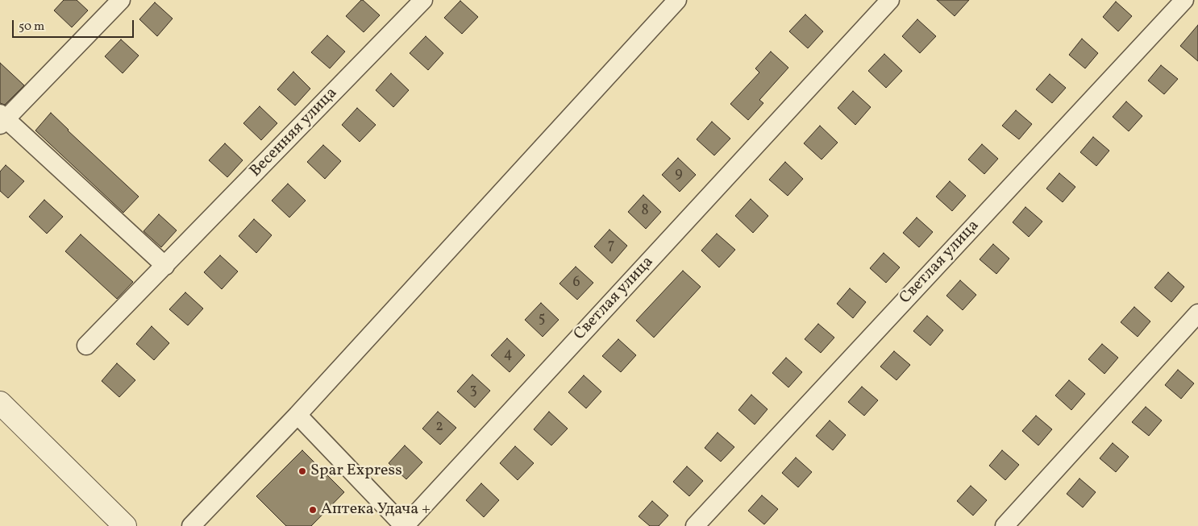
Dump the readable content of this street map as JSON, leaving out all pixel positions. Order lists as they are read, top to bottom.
{
  "streets": {
    "street": ["Весенняя улица", "Светлая улица"]
  },
  "places": ["Spar Express", "Аптека Удача +"],
  "house_numbers": [
    "9",
    "8",
    "7",
    "6",
    "5",
    "4",
    "3",
    "2"
  ],
  "scale_bar": "50 m"
}
